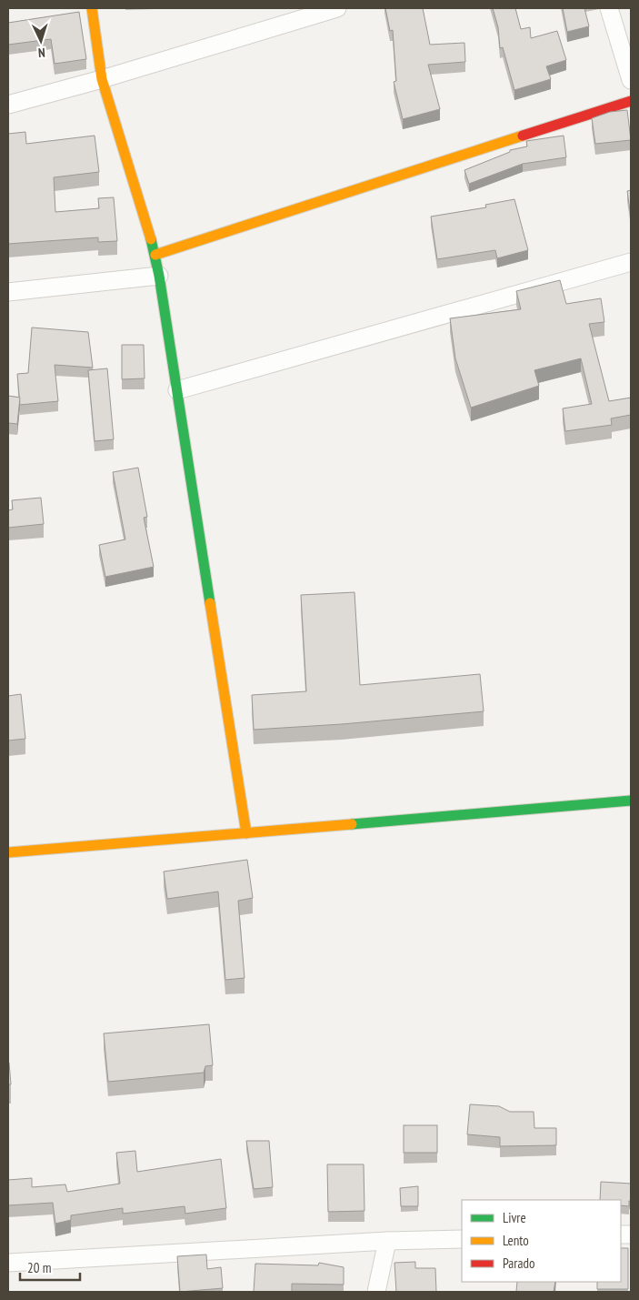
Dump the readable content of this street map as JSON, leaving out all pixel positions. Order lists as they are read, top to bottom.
{
  "legend": ["Livre", "Lento", "Parado"],
  "scale_bar": "20 m",
  "north": "bottom"
}
